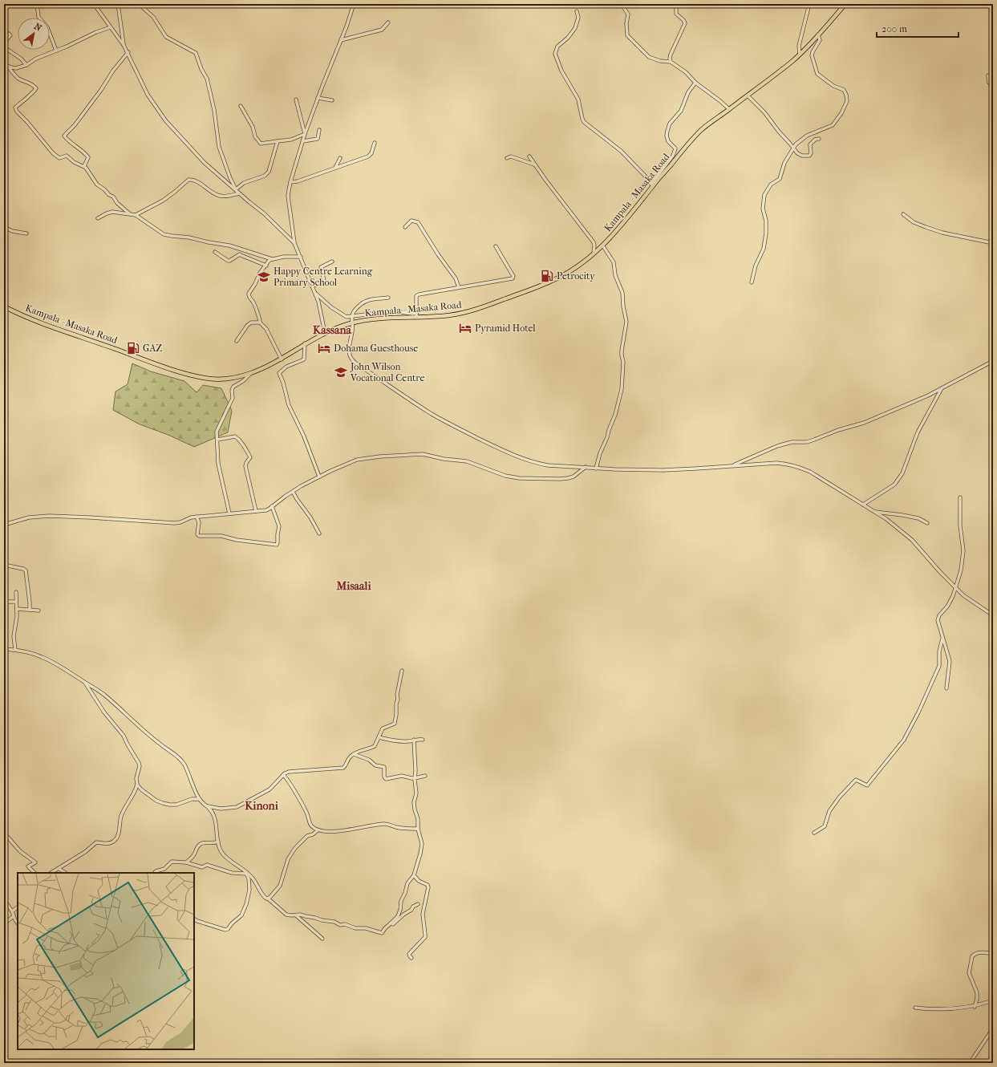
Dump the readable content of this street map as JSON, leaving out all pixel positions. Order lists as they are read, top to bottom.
{
  "streets": {
    "main road": ["Kampala - Masaka Road"]
  },
  "districts": ["Kassana", "Misaali", "Kinoni"],
  "places": {
    "fuel station": ["Petrocity", "GAZ"],
    "school or university": ["Happy Centre Learning Primary School", "John Wilson Vocational Centre"],
    "hotel": ["Pyramid Hotel", "Dohama Guesthouse"]
  },
  "scale_bar": "200 m",
  "north": "top right"
}
